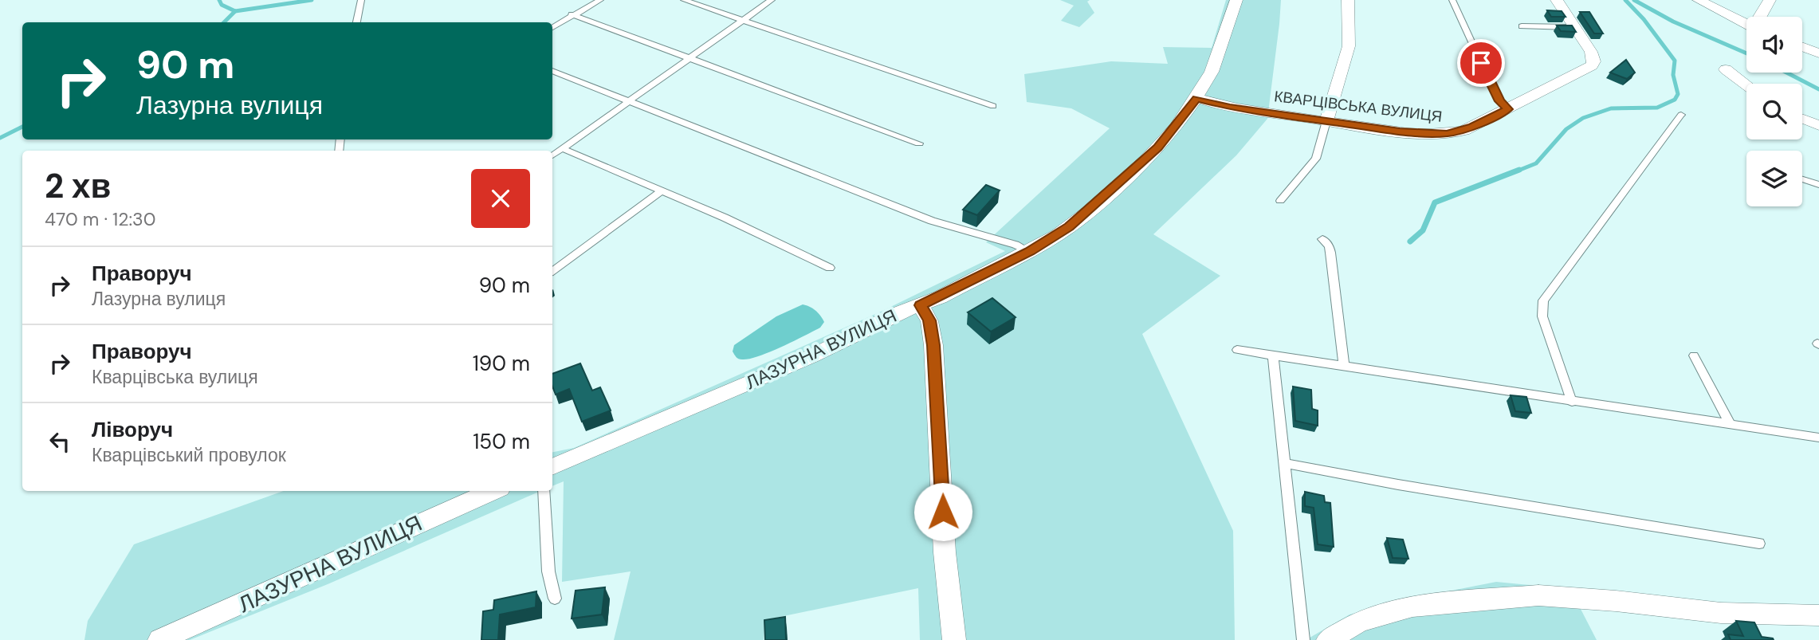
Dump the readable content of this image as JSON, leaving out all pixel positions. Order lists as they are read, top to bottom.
{
  "streets": {
    "street": ["КВАРЦІВСЬКА ВУЛИЦЯ", "ЛАЗУРНА ВУЛИЦЯ"]
  },
  "crossings": [
    ["КВАРЦІВСЬКА ВУЛИЦЯ", "ЛАЗУРНА ВУЛИЦЯ"]
  ],
  "page": {
    "turn": ["90 m", "Лазурна вулиця"],
    "heading": ["2 хв", "470 m · 12:30"],
    "list": [
      {
        "name": "Праворуч",
        "note": "Лазурна вулиця",
        "value": "90 m"
      },
      {
        "name": "Праворуч",
        "note": "Кварцівська вулиця",
        "value": "190 m"
      },
      {
        "name": "Ліворуч",
        "note": "Кварцівський провулок",
        "value": "150 m"
      }
    ]
  }
}
